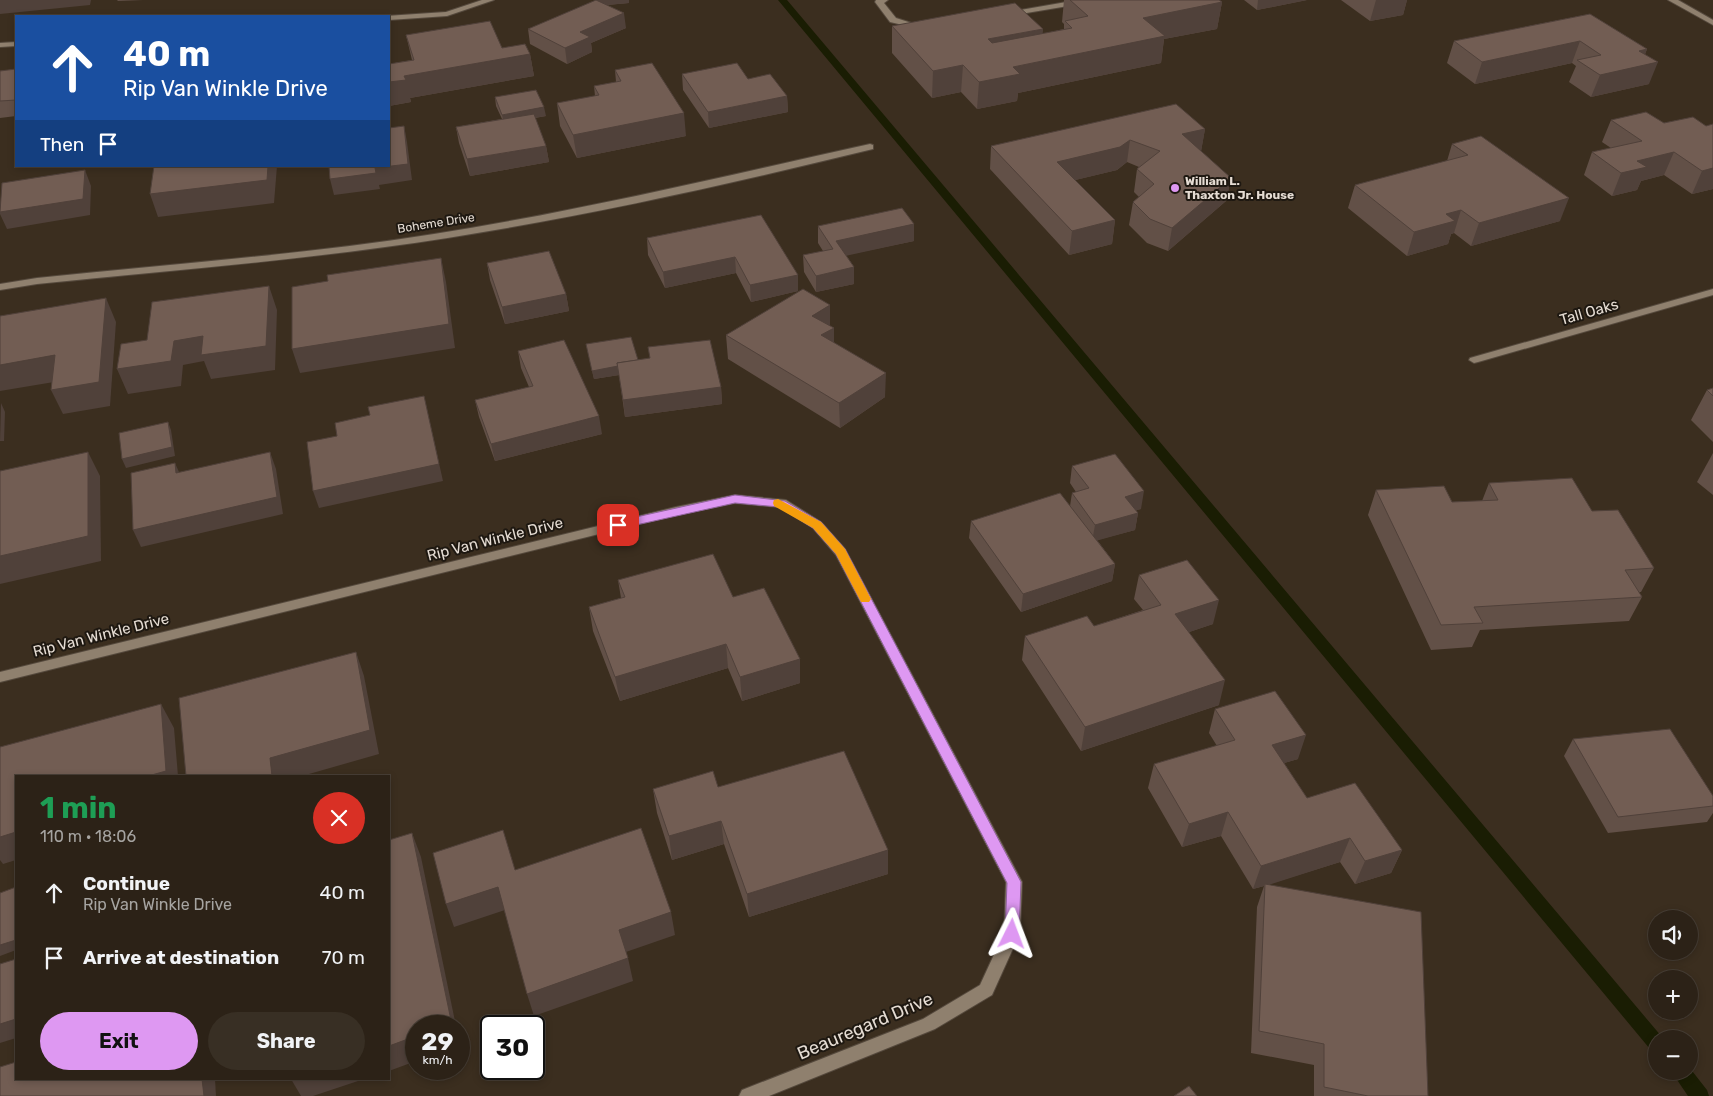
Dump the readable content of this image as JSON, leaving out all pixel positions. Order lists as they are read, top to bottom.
{
  "streets": {
    "street": [
      "Boheme Drive",
      "Tall Oaks",
      "Rip Van Winkle Drive",
      "Beauregard Drive"
    ]
  },
  "crossings": [
    ["Rip Van Winkle Drive", "Beauregard Drive"]
  ],
  "places": ["William L. Thaxton Jr. House"],
  "page": {
    "turn": ["40 m", "Rip Van Winkle Drive"],
    "then": "Then",
    "heading": ["1 min", "110 m · 18:06"],
    "list": [
      {
        "name": "Continue",
        "note": "Rip Van Winkle Drive",
        "value": "40 m"
      },
      {
        "name": "Arrive at destination",
        "value": "70 m"
      }
    ],
    "map_buttons": ["+", "−"],
    "buttons": ["Exit", "Share"],
    "speed": "29 km/h",
    "limit": "30"
  }
}
